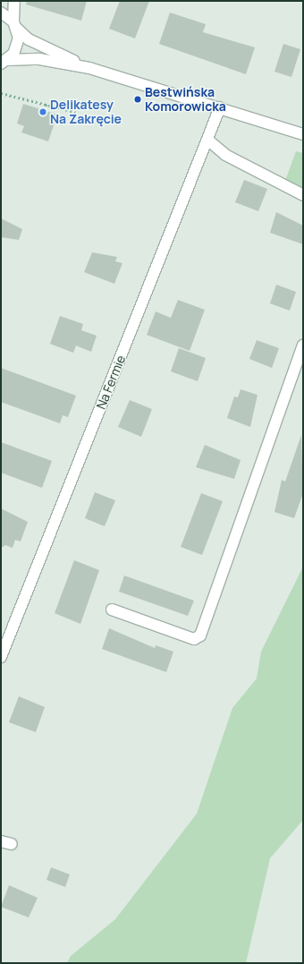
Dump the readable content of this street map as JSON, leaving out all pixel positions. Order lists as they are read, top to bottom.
{
  "streets": {
    "street": ["Na Fermie"]
  },
  "places": ["Bestwińska Komorowicka", "Delikatesy Na Zakręcie"]
}
